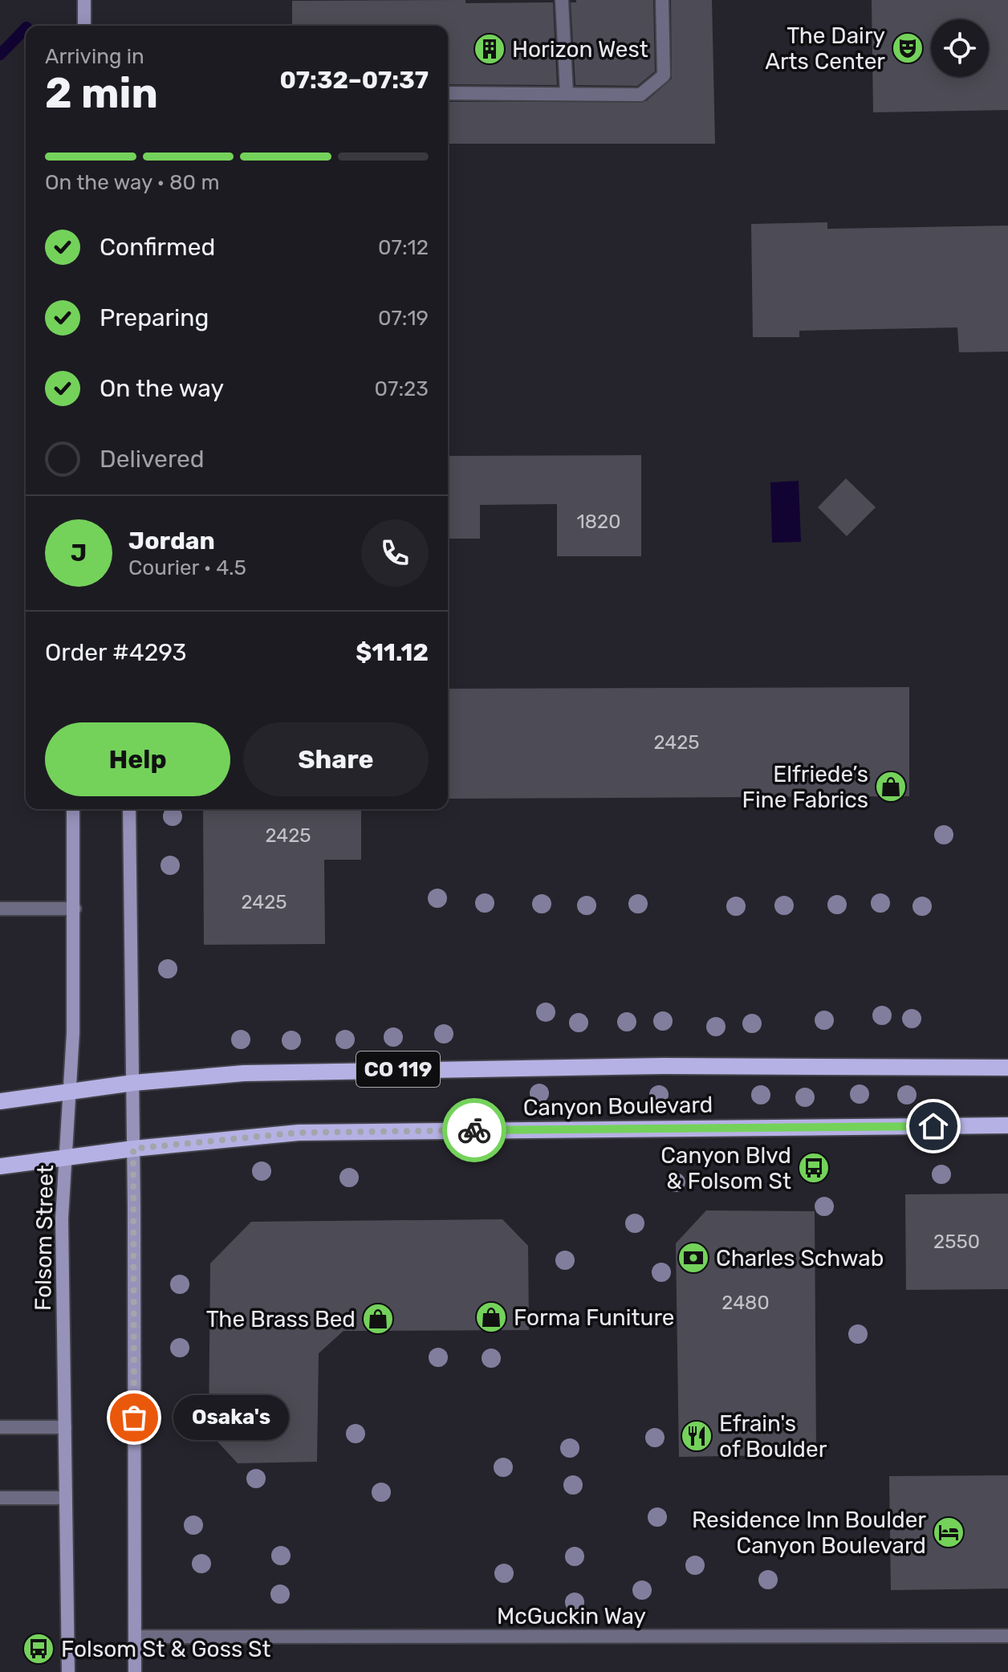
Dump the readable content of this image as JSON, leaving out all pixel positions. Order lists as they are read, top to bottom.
{
  "streets": {
    "main road": ["CO 119", "Canyon Boulevard", "Folsom Street"],
    "street": ["McGuckin Way"]
  },
  "crossings": [
    ["Canyon Boulevard", "Folsom Street"]
  ],
  "places": {
    "theatre": ["The Dairy Arts Center"],
    "building": ["Horizon West"],
    "shop": ["Elfriede’s Fine Fabrics", "Forma Funiture", "The Brass Bed"],
    "bus stop": ["Canyon Blvd & Folsom St", "Folsom St & Goss St"],
    "bank": ["Charles Schwab"],
    "other": ["Osaka's"],
    "restaurant": ["Efrain's of Boulder"],
    "hotel": ["Residence Inn Boulder Canyon Boulevard"]
  },
  "house_numbers": [
    "1820",
    "2425",
    "2425",
    "2425",
    "2550",
    "2480"
  ],
  "page": {
    "heading": ["2 min", "Arriving in", "07:32–07:37"],
    "panel": [
      "Jordan",
      "Courier · 4.5",
      "Order #4293",
      "$11.12"
    ],
    "bar": "On the way · 80 m",
    "list": [
      ["Confirmed", "07:12"],
      ["Preparing", "07:19"],
      ["On the way", "07:23"],
      "Delivered"
    ],
    "round": "J",
    "buttons": ["Help", "Share"],
    "bubble": "Osaka's"
  }
}
